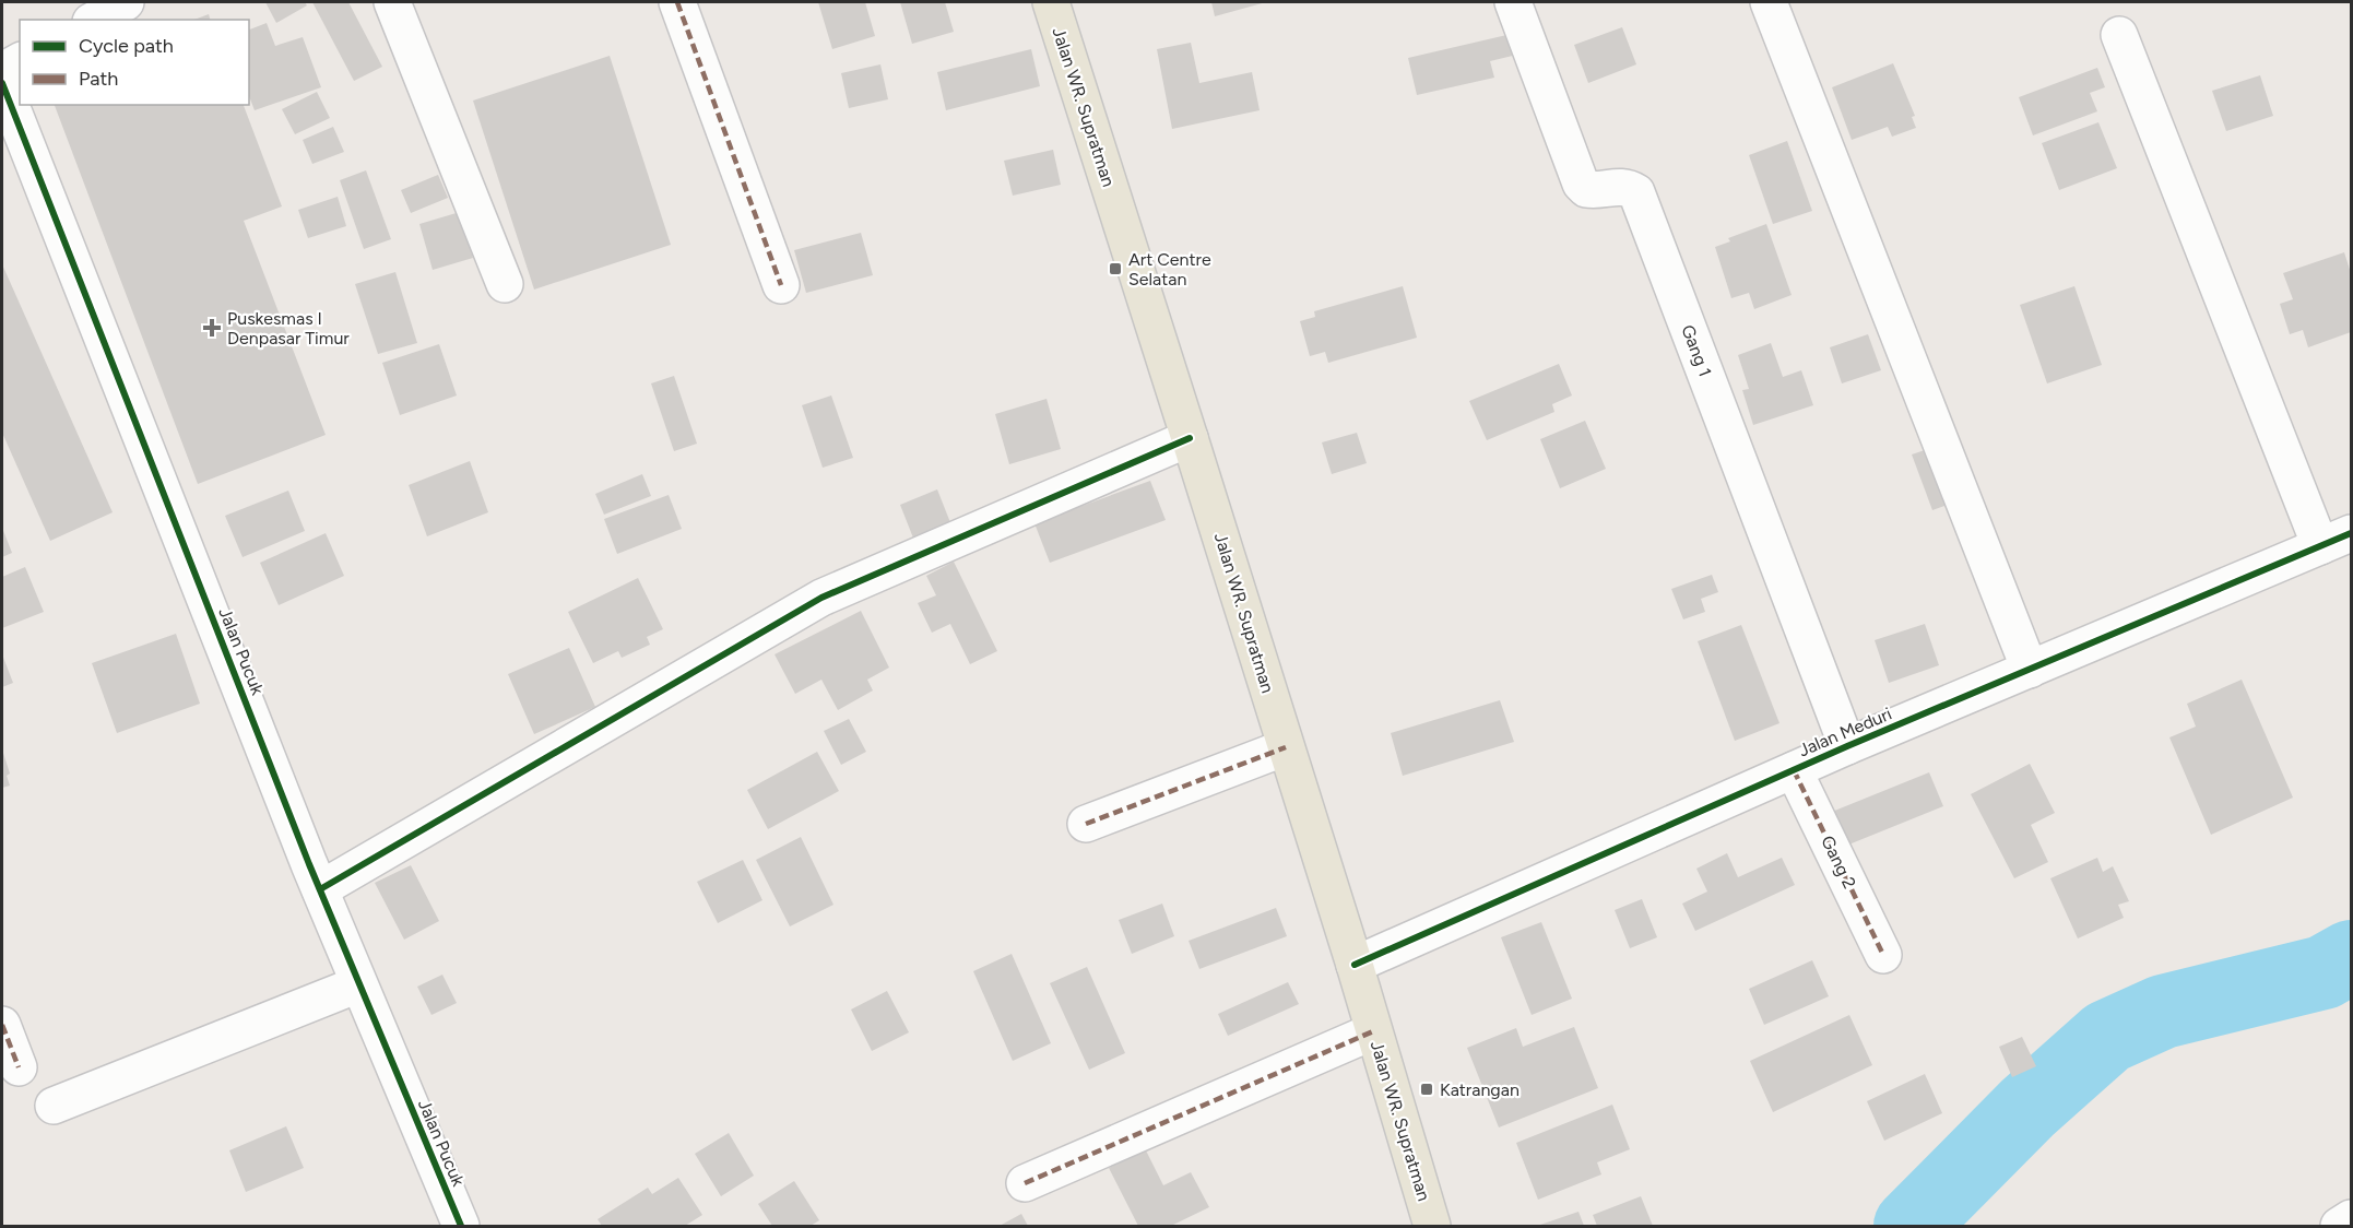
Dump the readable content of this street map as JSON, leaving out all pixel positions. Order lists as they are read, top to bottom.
{
  "streets": {
    "main road": ["Jalan WR. Supratman"],
    "street": [
      "Gang 1",
      "Jalan Pucuk",
      "Jalan Meduri",
      "Gang 2"
    ]
  },
  "crossings": [
    ["Jalan WR. Supratman", "Jalan Meduri"],
    ["Gang 1", "Jalan Meduri"],
    ["Jalan Meduri", "Gang 2"]
  ],
  "places": {
    "transit": ["Art Centre Selatan", "Katrangan"],
    "health": ["Puskesmas I Denpasar Timur"]
  },
  "legend": ["Cycle path", "Path"]
}
